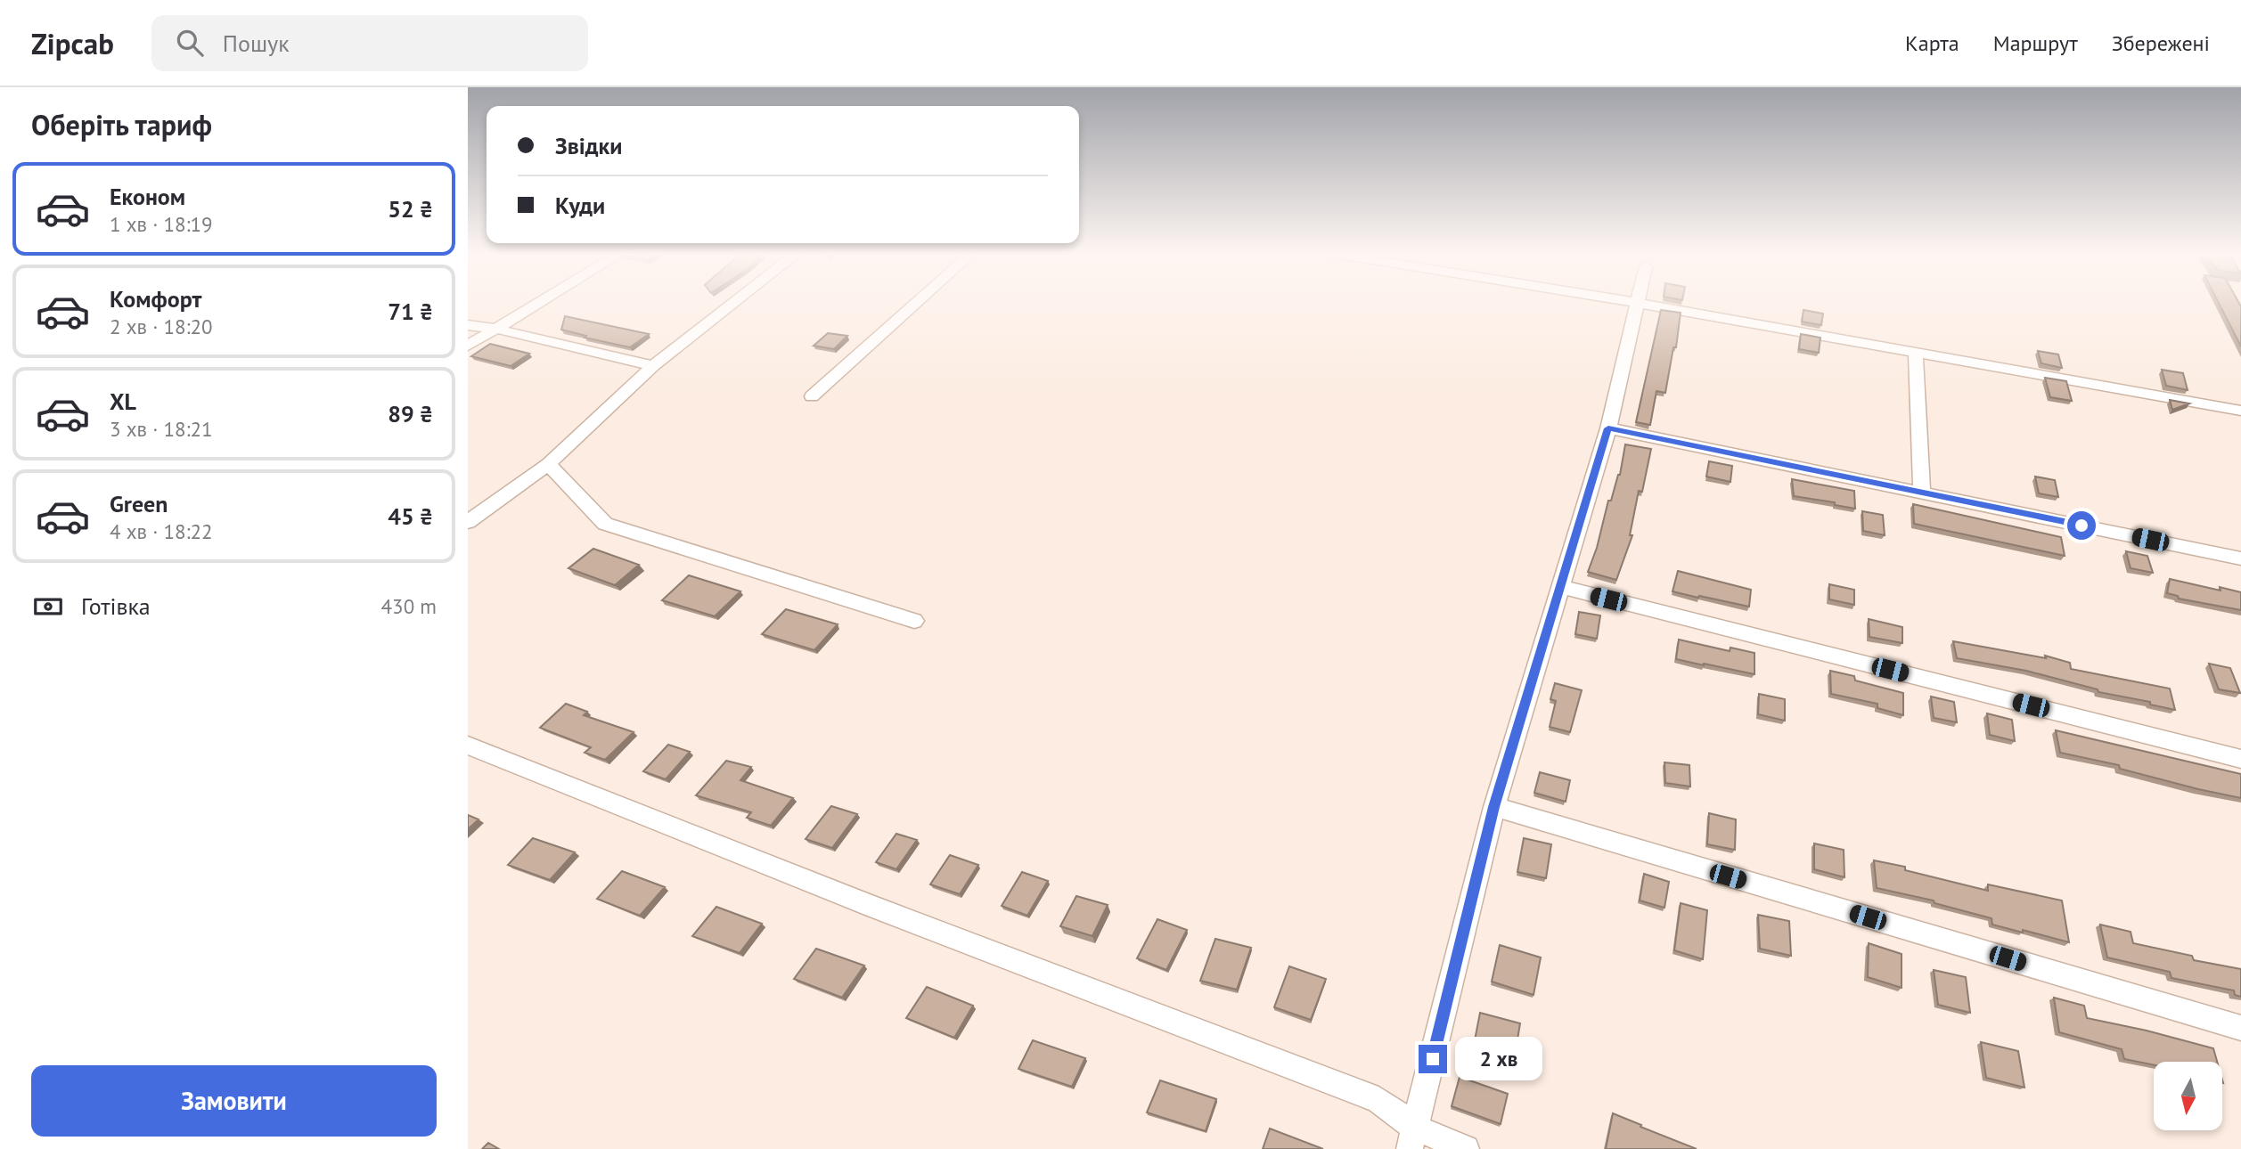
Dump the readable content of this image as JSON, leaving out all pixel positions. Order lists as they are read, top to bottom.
{
  "north": "bottom",
  "page": {
    "header": "Zipcab",
    "search": "Пошук",
    "nav": ["Карта", "Маршрут", "Збережені"],
    "heading": "Оберіть тариф",
    "banner": ["Звідки", "Куди"],
    "list": [
      {
        "name": "Економ",
        "note": "1 хв · 18:19",
        "value": "52 ₴"
      },
      {
        "name": "Комфорт",
        "note": "2 хв · 18:20",
        "value": "71 ₴"
      },
      {
        "name": "XL",
        "note": "3 хв · 18:21",
        "value": "89 ₴"
      },
      {
        "name": "Green",
        "note": "4 хв · 18:22",
        "value": "45 ₴"
      }
    ],
    "pay": ["Готівка", "430 m"],
    "bubble": "2 хв",
    "buttons": "Замовити"
  }
}
